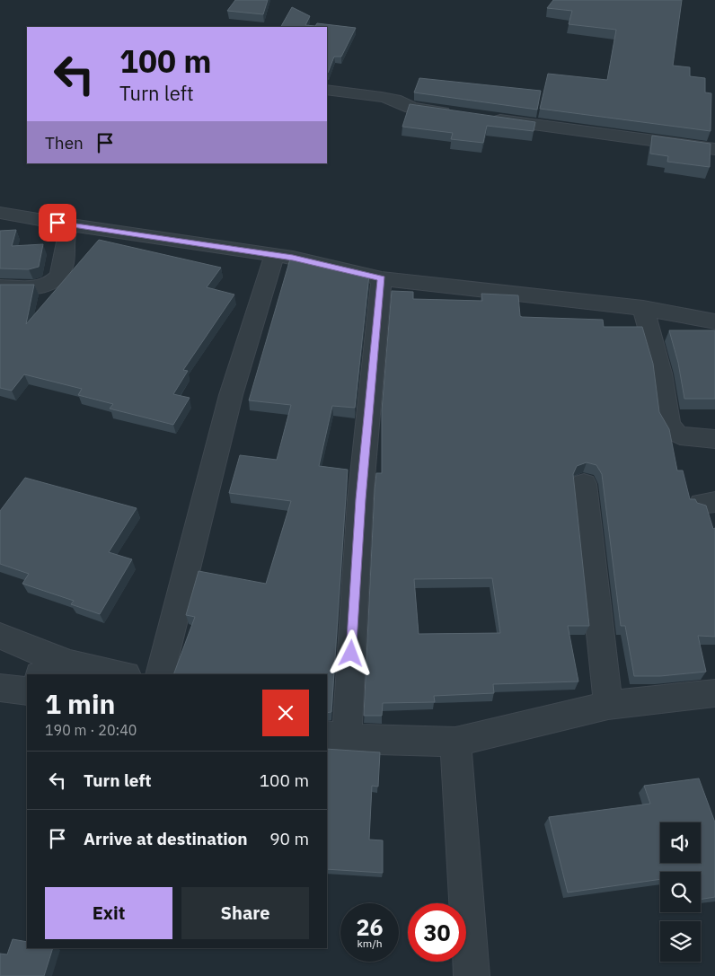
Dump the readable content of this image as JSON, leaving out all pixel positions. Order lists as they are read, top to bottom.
{
  "page": {
    "turn": ["100 m", "Turn left"],
    "then": "Then",
    "heading": ["1 min", "190 m · 20:40"],
    "list": [
      {
        "name": "Turn left",
        "value": "100 m"
      },
      {
        "name": "Arrive at destination",
        "value": "90 m"
      }
    ],
    "buttons": ["Exit", "Share"],
    "speed": "26 km/h",
    "limit": "30"
  }
}
